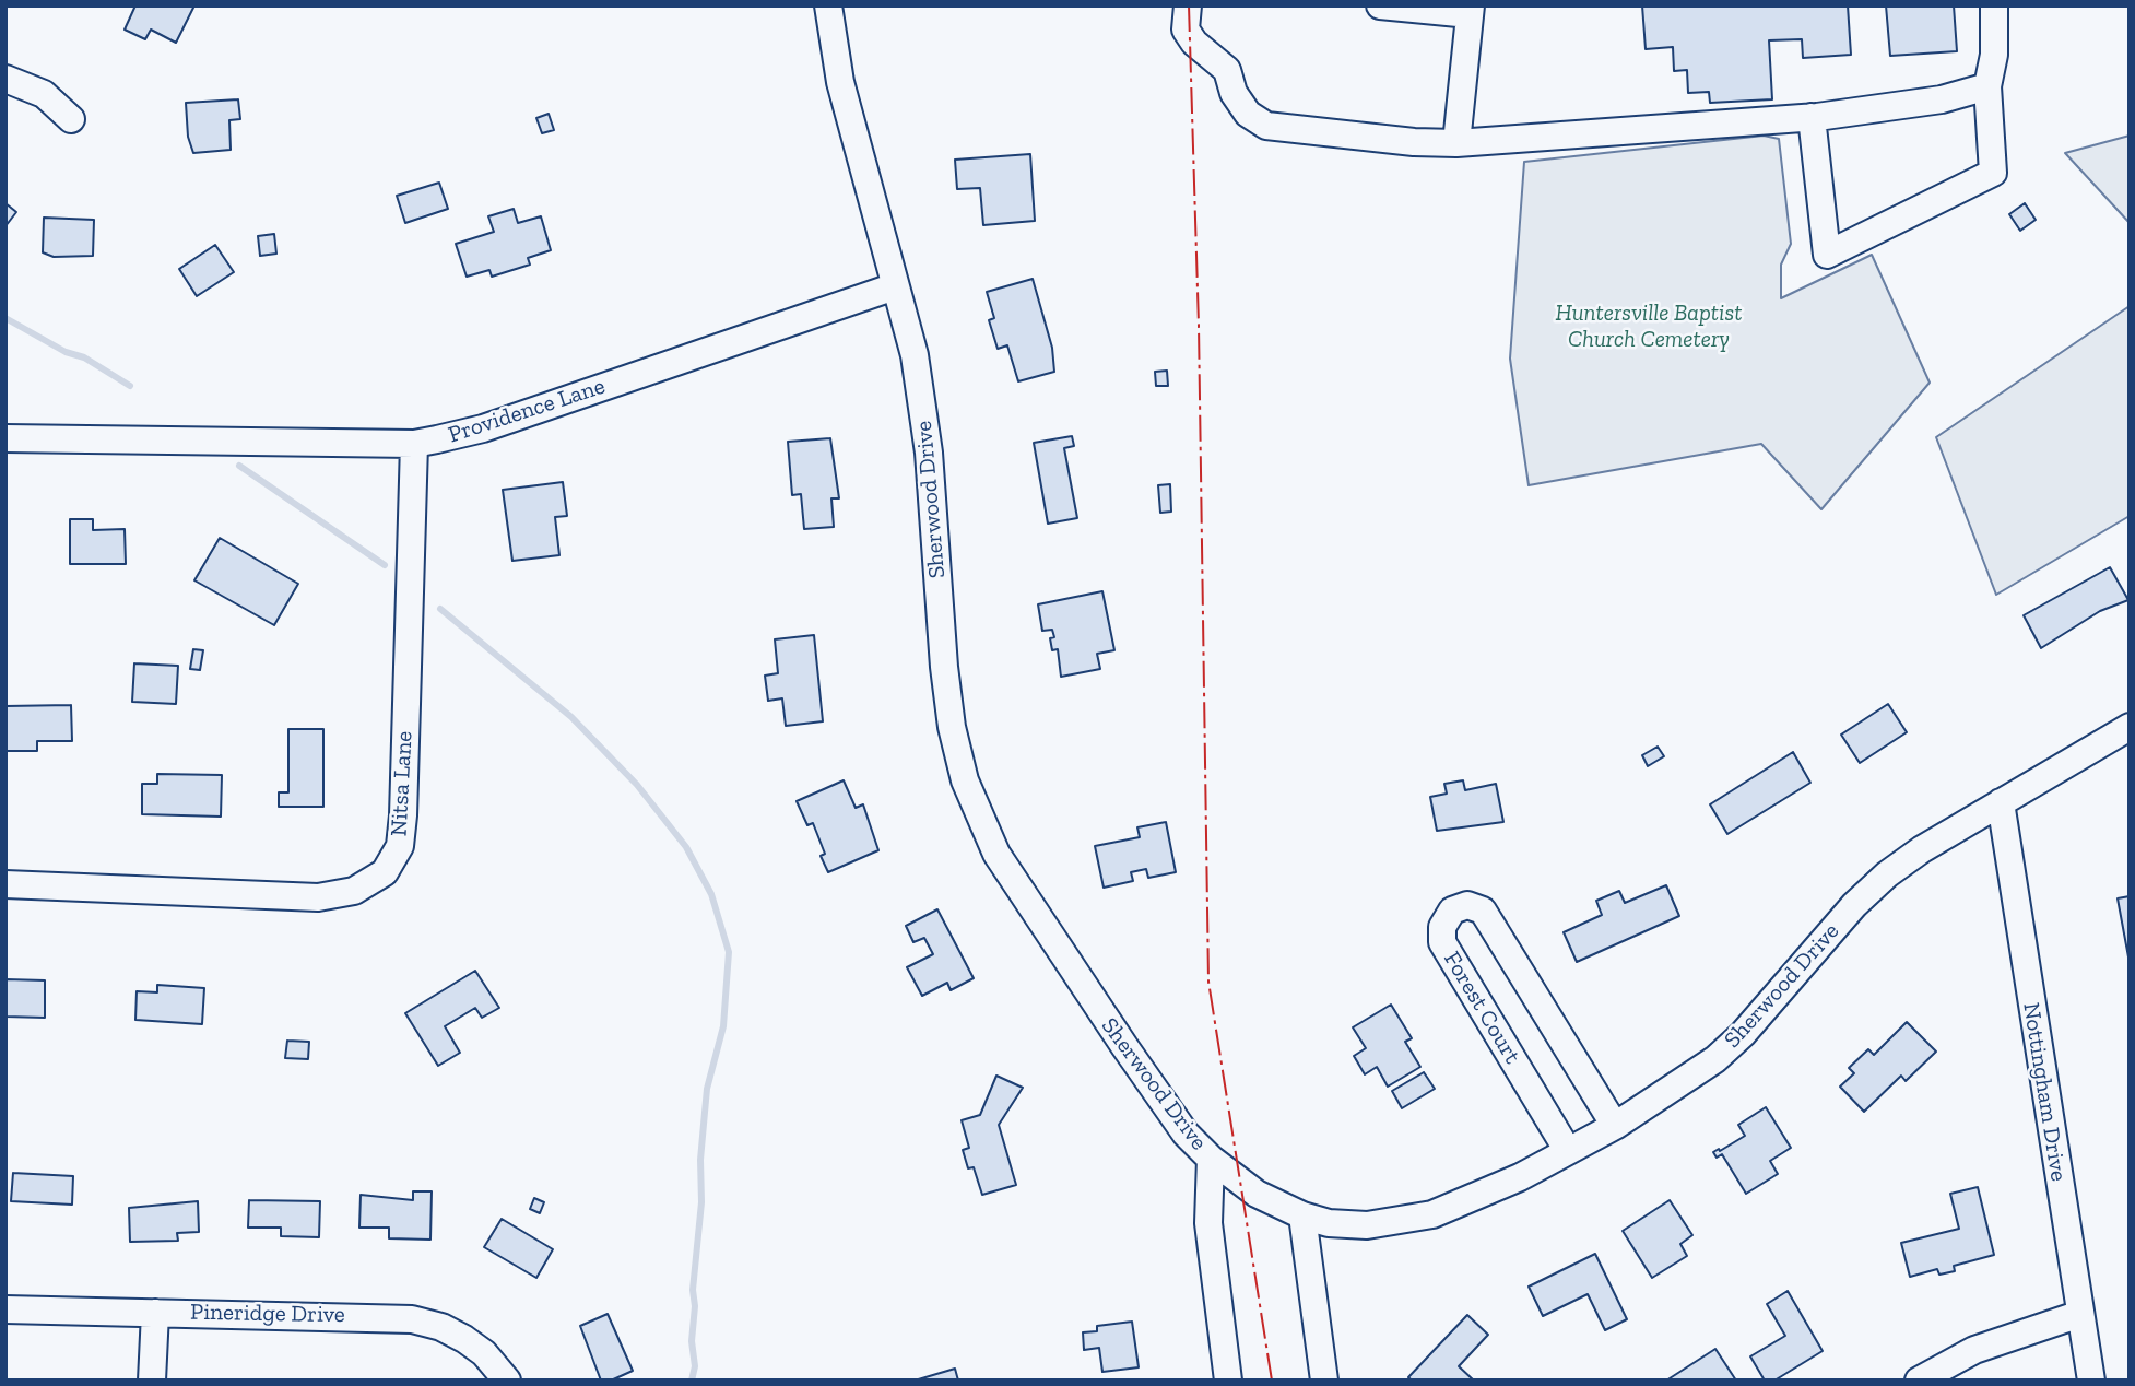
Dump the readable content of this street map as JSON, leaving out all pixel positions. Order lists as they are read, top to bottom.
{
  "streets": {
    "street": [
      "Providence Lane",
      "Sherwood Drive",
      "Nitsa Lane",
      "Forest Court",
      "Nottingham Drive",
      "Pineridge Drive"
    ]
  },
  "crossings": [
    ["Providence Lane", "Sherwood Drive"],
    ["Providence Lane", "Nitsa Lane"],
    ["Sherwood Drive", "Forest Court"],
    ["Sherwood Drive", "Nottingham Drive"]
  ],
  "parks": ["Huntersville Baptist Church Cemetery"]
}
